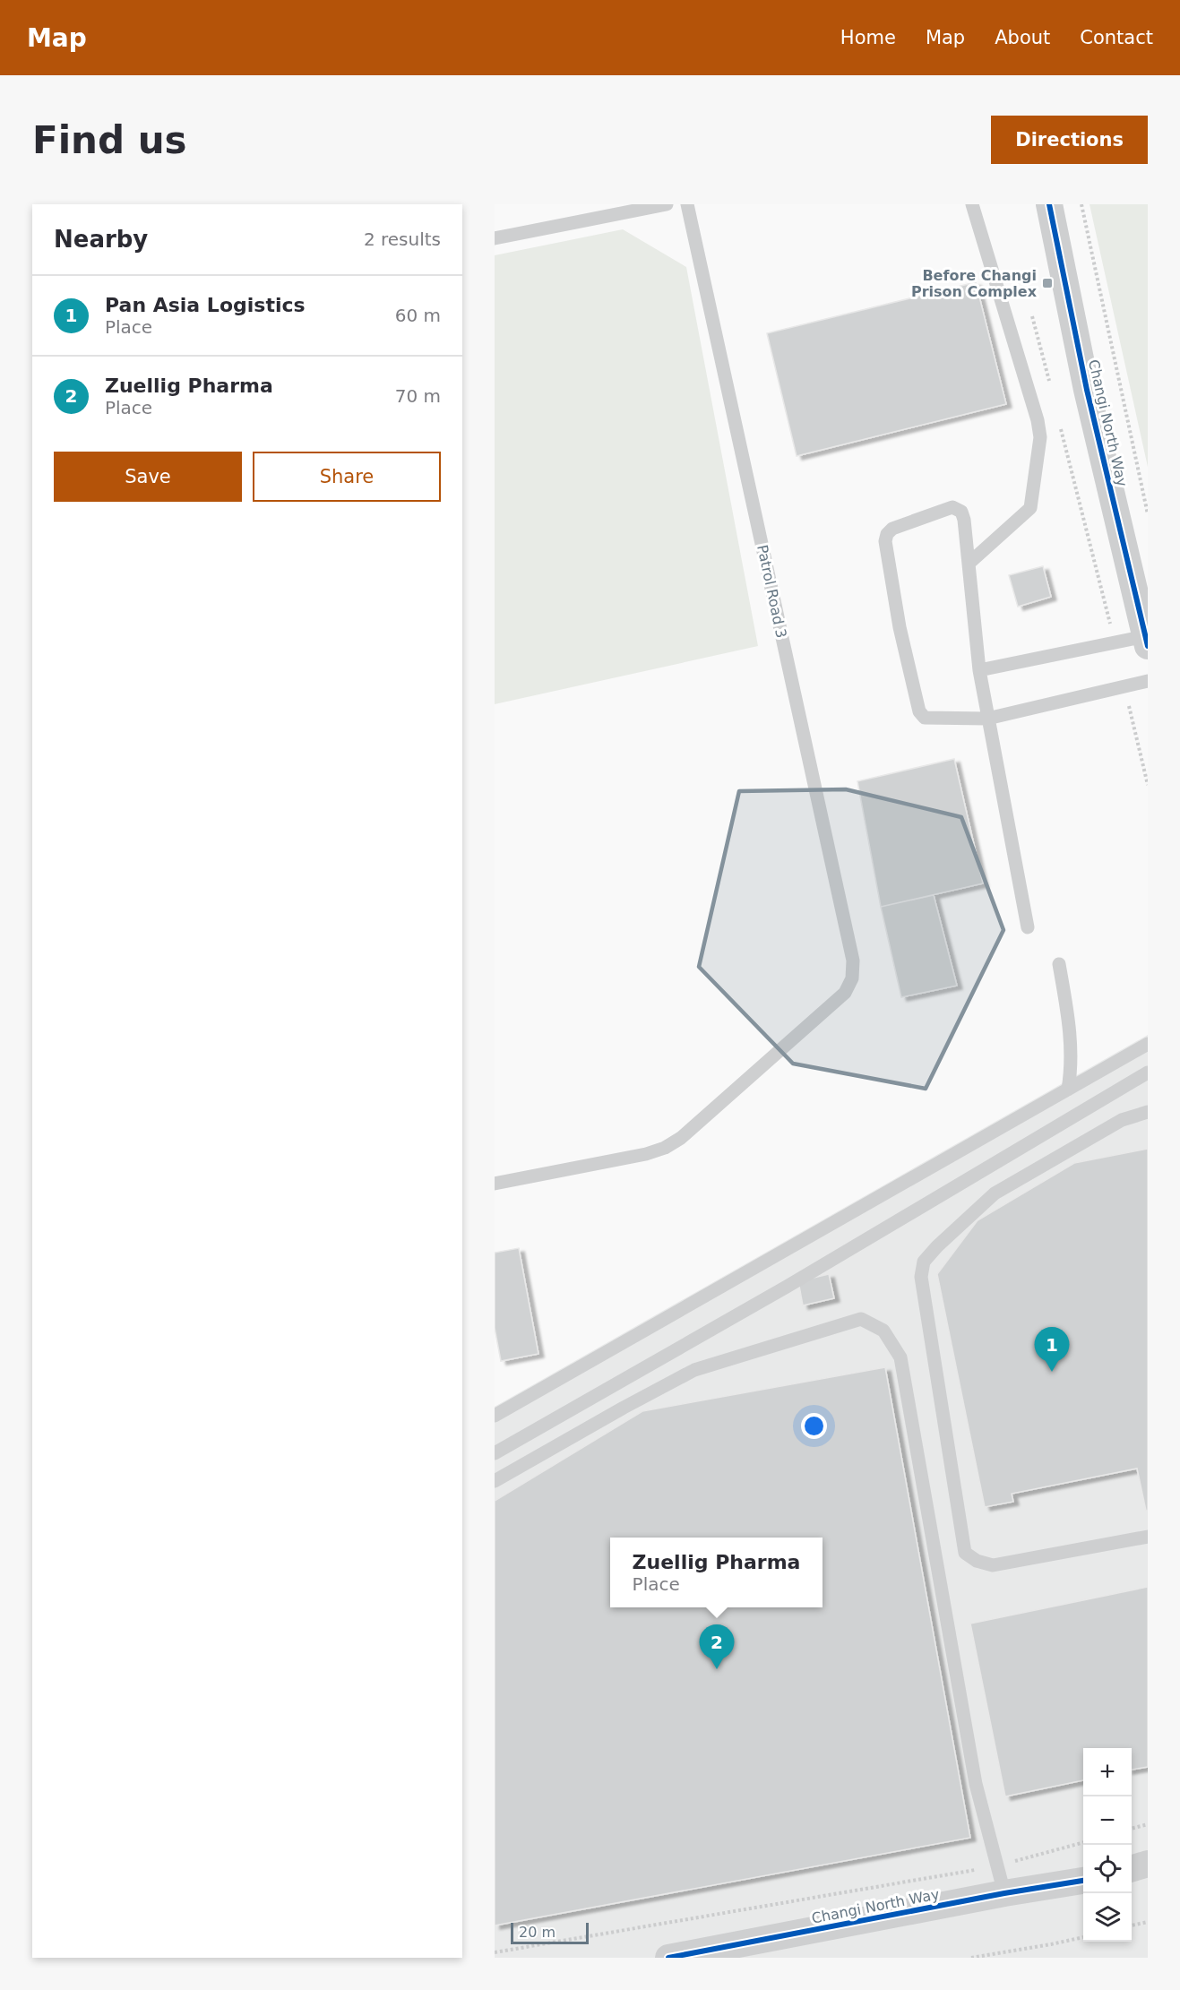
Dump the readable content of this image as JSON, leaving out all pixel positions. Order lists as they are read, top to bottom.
{
  "streets": {
    "street": ["Changi North Way"],
    "lane": ["Patrol Road 3"]
  },
  "places": {
    "transit": ["Before Changi Prison Complex"]
  },
  "scale_bar": "20 m",
  "page": {
    "header": "Map",
    "nav": [
      "Home",
      "Map",
      "About",
      "Contact"
    ],
    "buttons": [
      "Directions",
      ["Save", "Share"]
    ],
    "title": "Find us",
    "heading": ["Nearby", "2 results"],
    "list": [
      {
        "mark": "1",
        "name": "Pan Asia Logistics",
        "note": "Place",
        "value": "60 m"
      },
      {
        "mark": "2",
        "name": "Zuellig Pharma",
        "note": "Place",
        "value": "70 m"
      }
    ],
    "pins": ["1", "2"],
    "popup": ["Zuellig Pharma", "Place"],
    "map_buttons": ["+", "−"],
    "scale": "20 m"
  }
}
